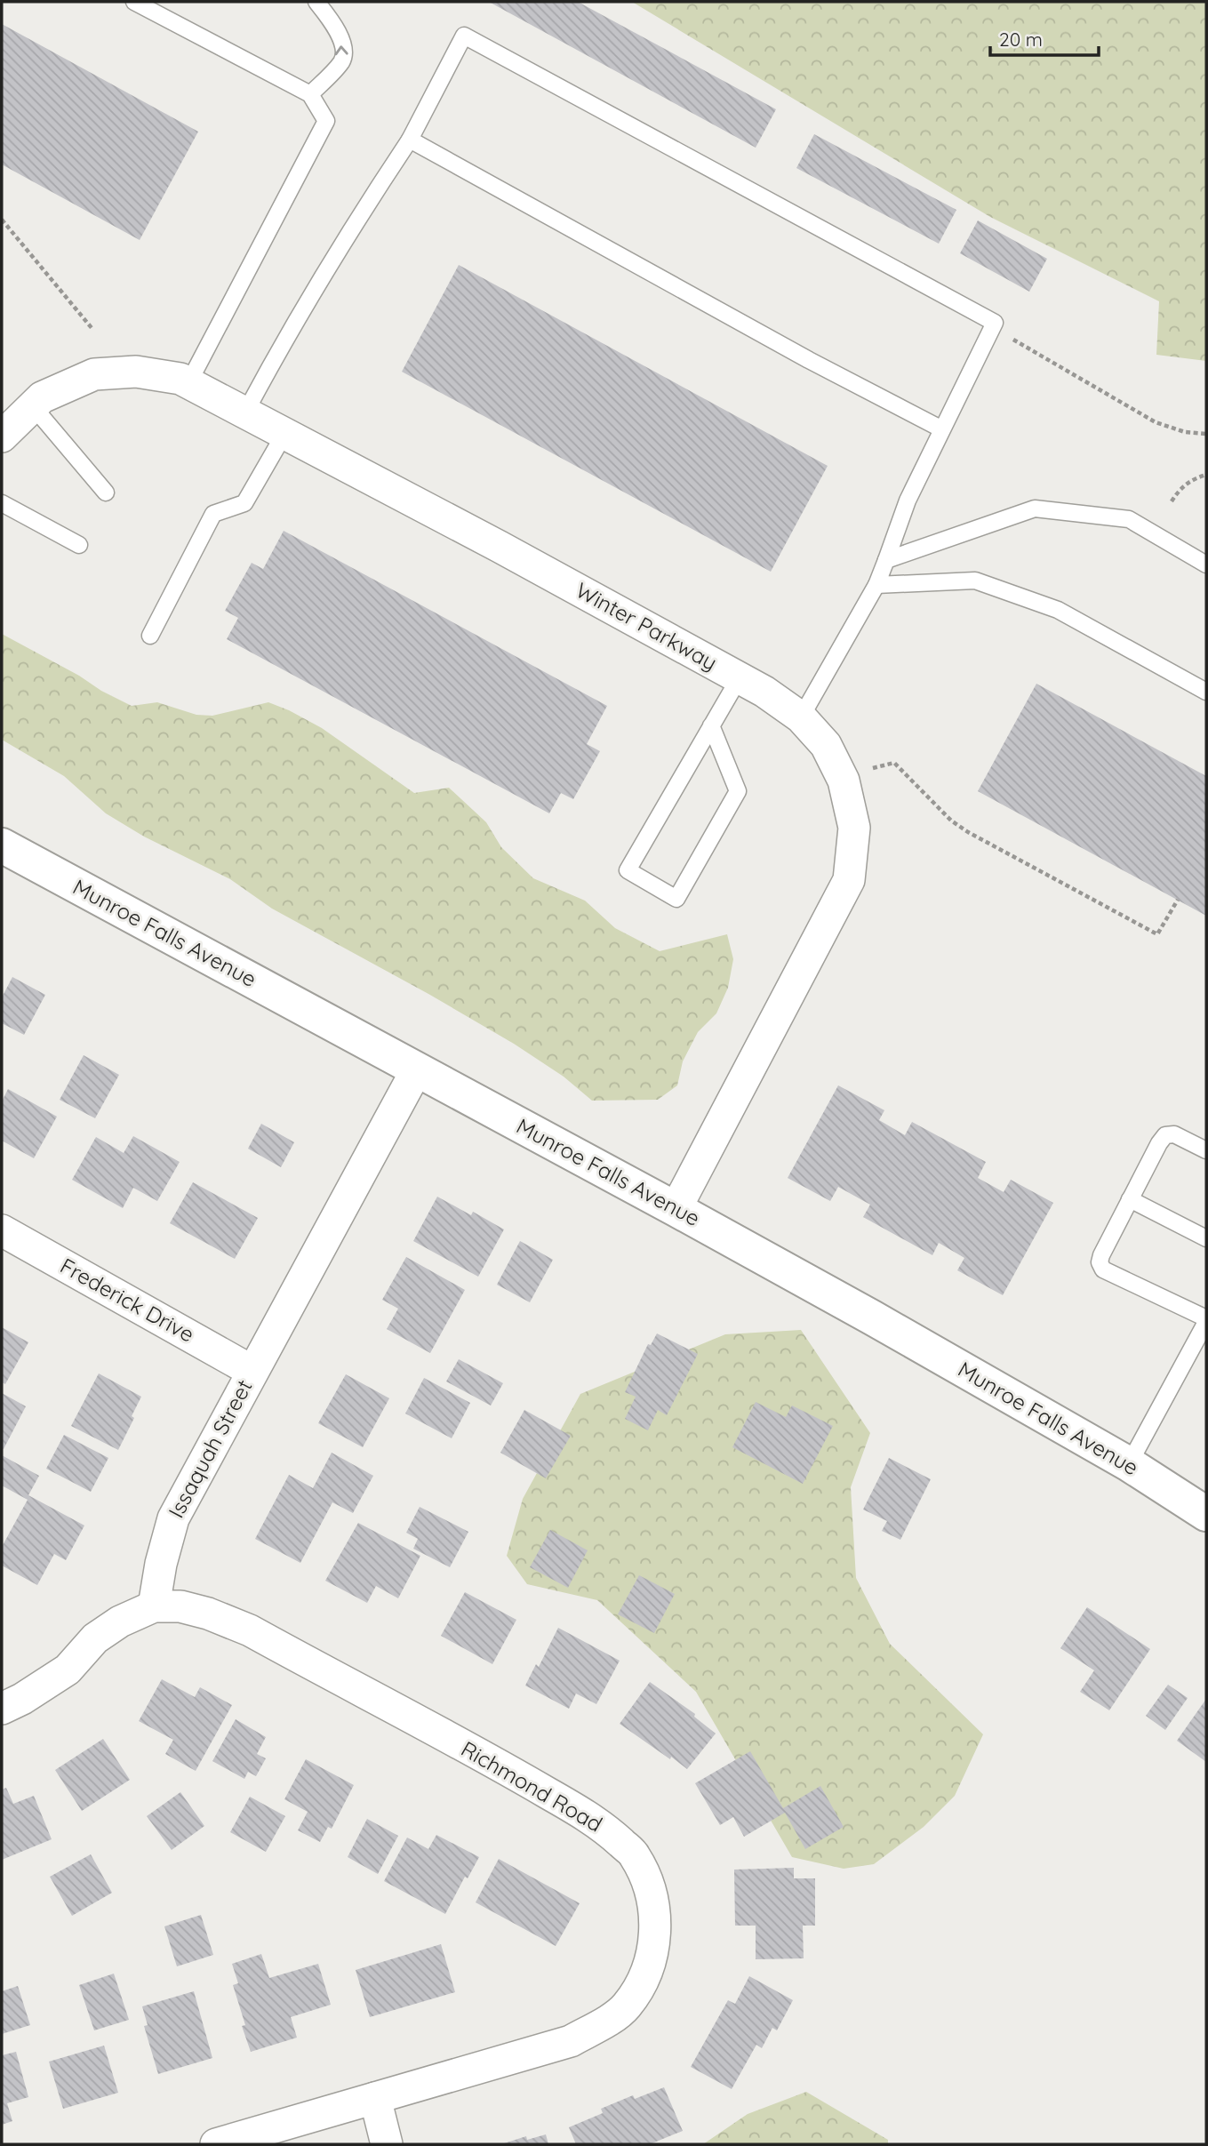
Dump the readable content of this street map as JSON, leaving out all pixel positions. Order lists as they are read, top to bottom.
{
  "streets": {
    "street": [
      "Winter Parkway",
      "Munroe Falls Avenue",
      "Frederick Drive",
      "Issaquah Street",
      "Richmond Road"
    ]
  },
  "crossings": [
    ["Winter Parkway", "Munroe Falls Avenue"],
    ["Munroe Falls Avenue", "Issaquah Street"],
    ["Frederick Drive", "Issaquah Street"],
    ["Issaquah Street", "Richmond Road"]
  ],
  "scale_bar": "20 m"
}
